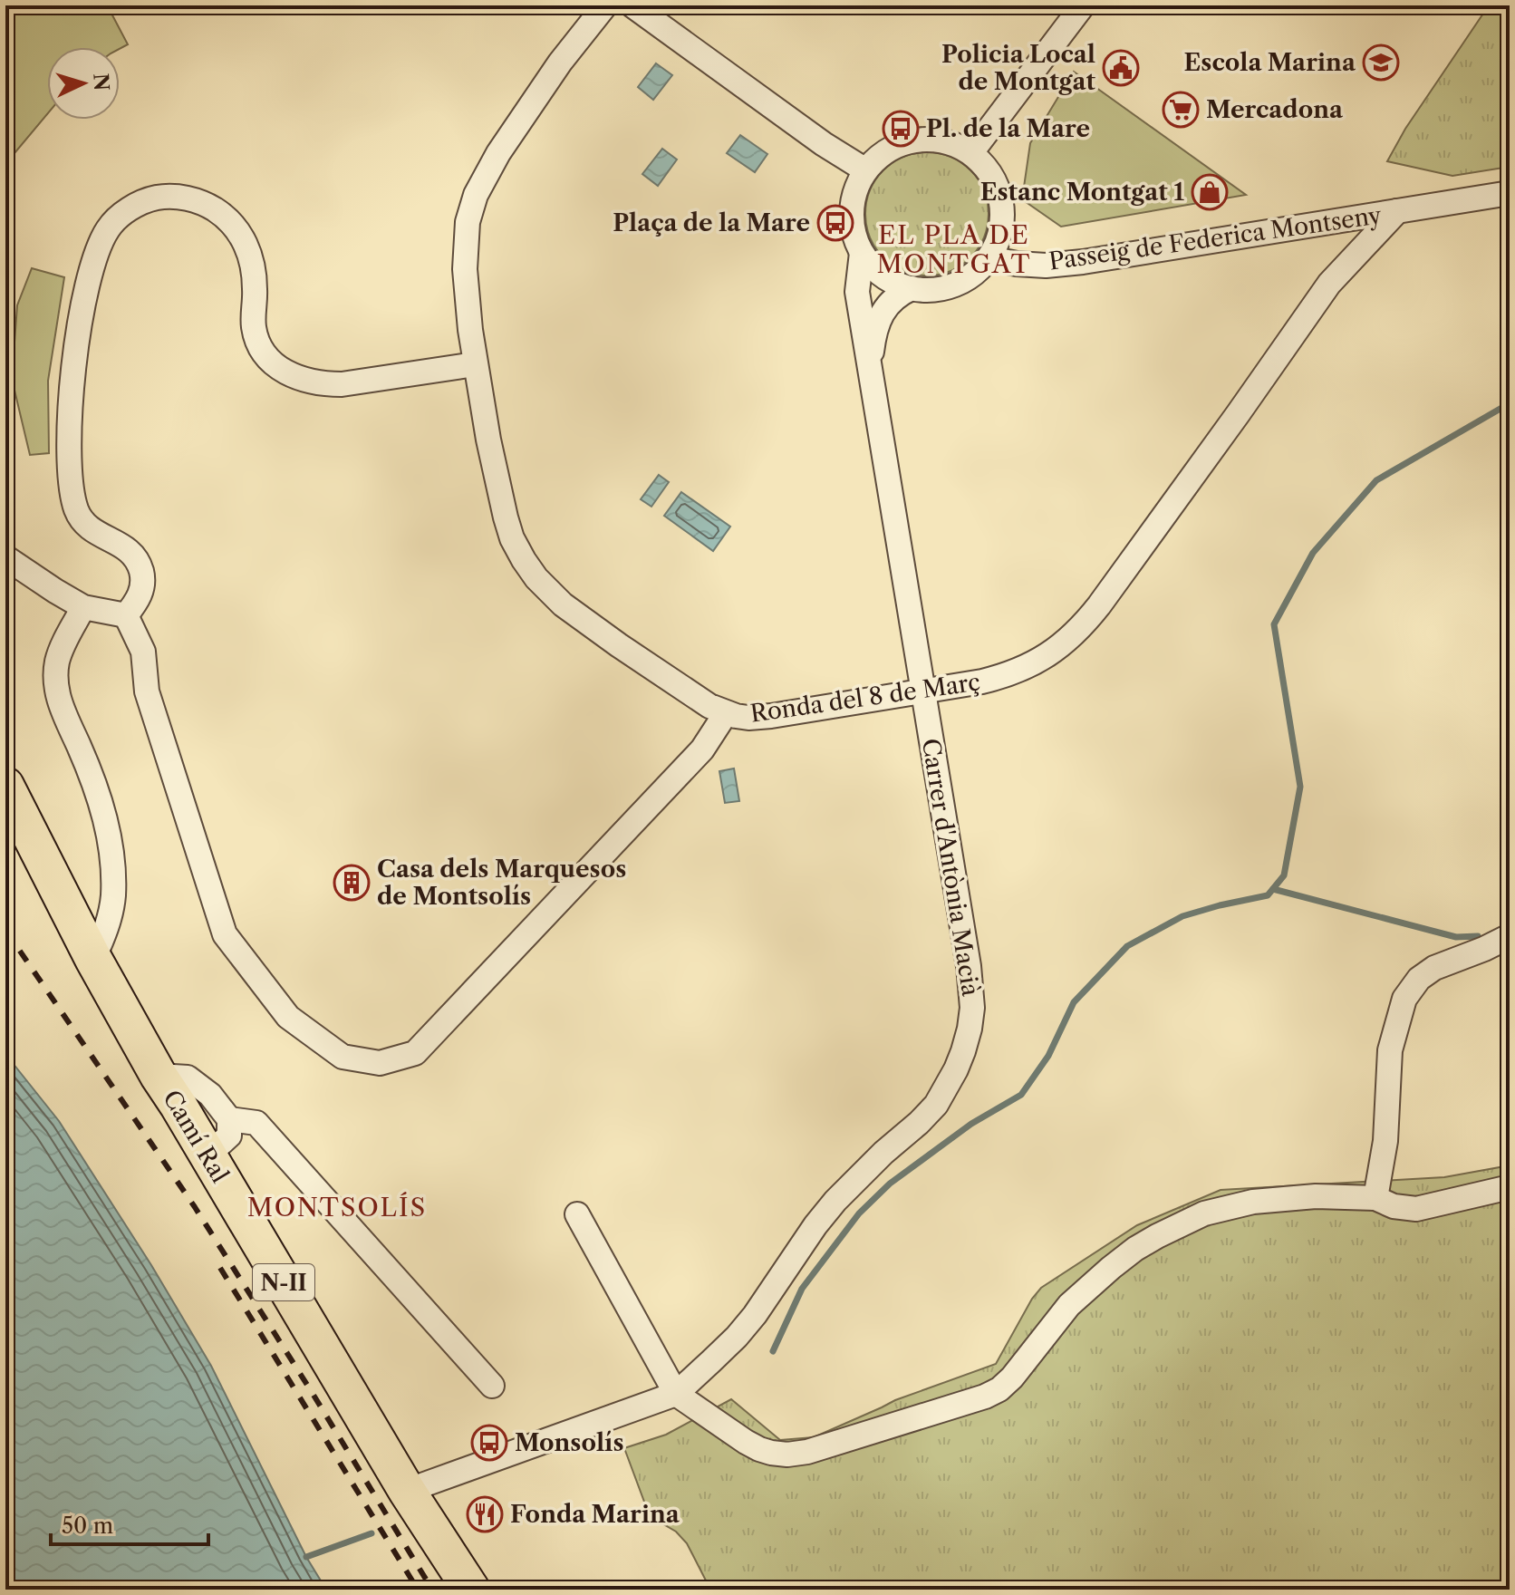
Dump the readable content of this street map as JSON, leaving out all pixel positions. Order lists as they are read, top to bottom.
{
  "streets": {
    "main road": ["Camí Ral", "N-II"],
    "street": ["Passeig de Federica Montseny", "Ronda del 8 de Març", "Carrer d'Antònia Macià"]
  },
  "crossings": [
    ["Passeig de Federica Montseny", "Ronda del 8 de Març"],
    ["Passeig de Federica Montseny", "Carrer d'Antònia Macià"],
    ["Ronda del 8 de Març", "Carrer d'Antònia Macià"]
  ],
  "districts": ["EL PLA DE MONTGAT", "MONTSOLÍS"],
  "places": {
    "school or university": ["Escola Marina"],
    "public building": ["Policia Local de Montgat"],
    "supermarket": ["Mercadona"],
    "bus stop": ["Pl. de la Mare", "Plaça de la Mare", "Monsolís"],
    "shop": ["Estanc Montgat 1"],
    "building": ["Casa dels Marquesos de Montsolís"],
    "restaurant": ["Fonda Marina"]
  },
  "scale_bar": "50 m",
  "north": "right"
}
